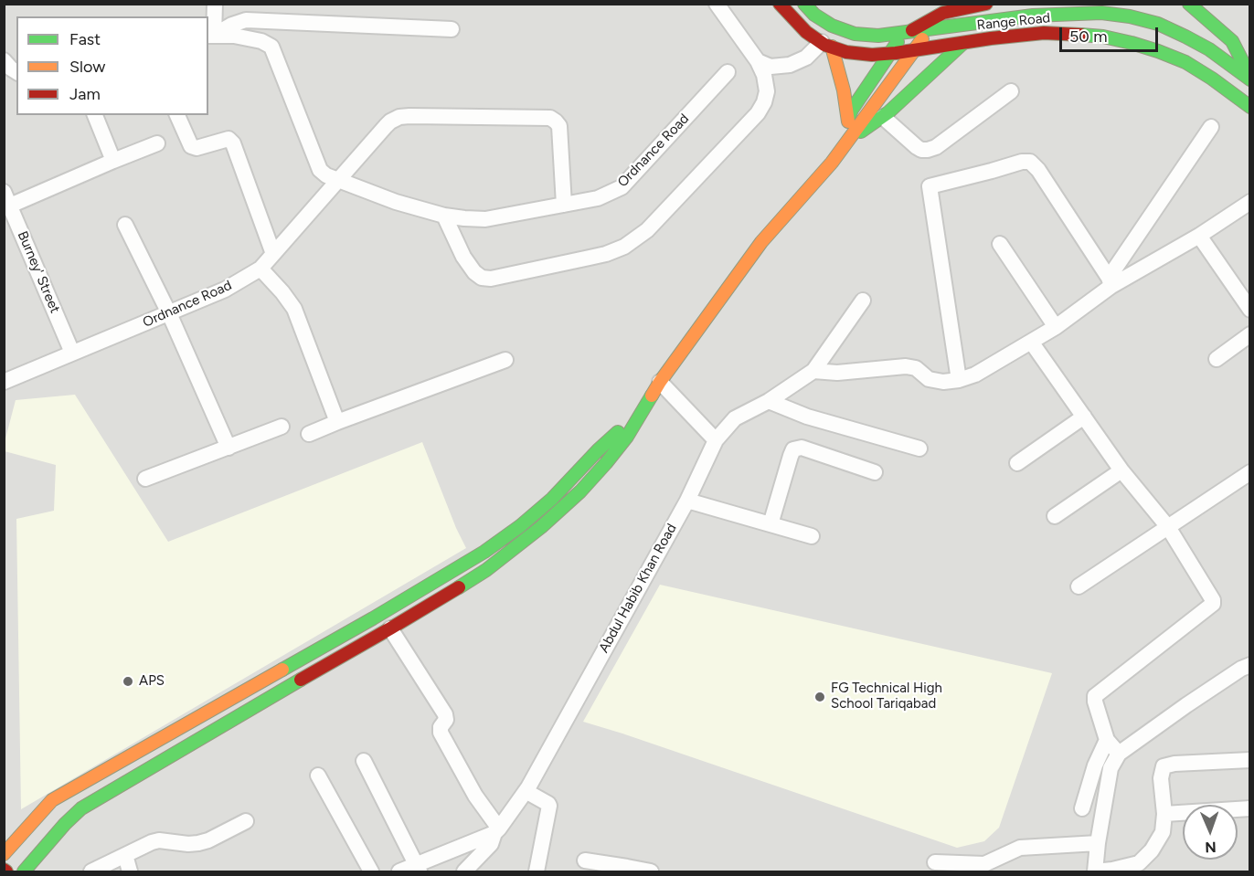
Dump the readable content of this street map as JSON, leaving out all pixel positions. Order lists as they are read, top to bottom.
{
  "streets": {
    "street": [
      "Range Road",
      "Ordnance Road",
      "Burney' Street",
      "Abdul Habib Khan Road"
    ]
  },
  "crossings": [
    ["Ordnance Road", "Burney' Street"]
  ],
  "places": ["APS", "FG Technical High School Tariqabad"],
  "legend": ["Fast", "Slow", "Jam"],
  "scale_bar": "50 m",
  "north": "bottom"
}
